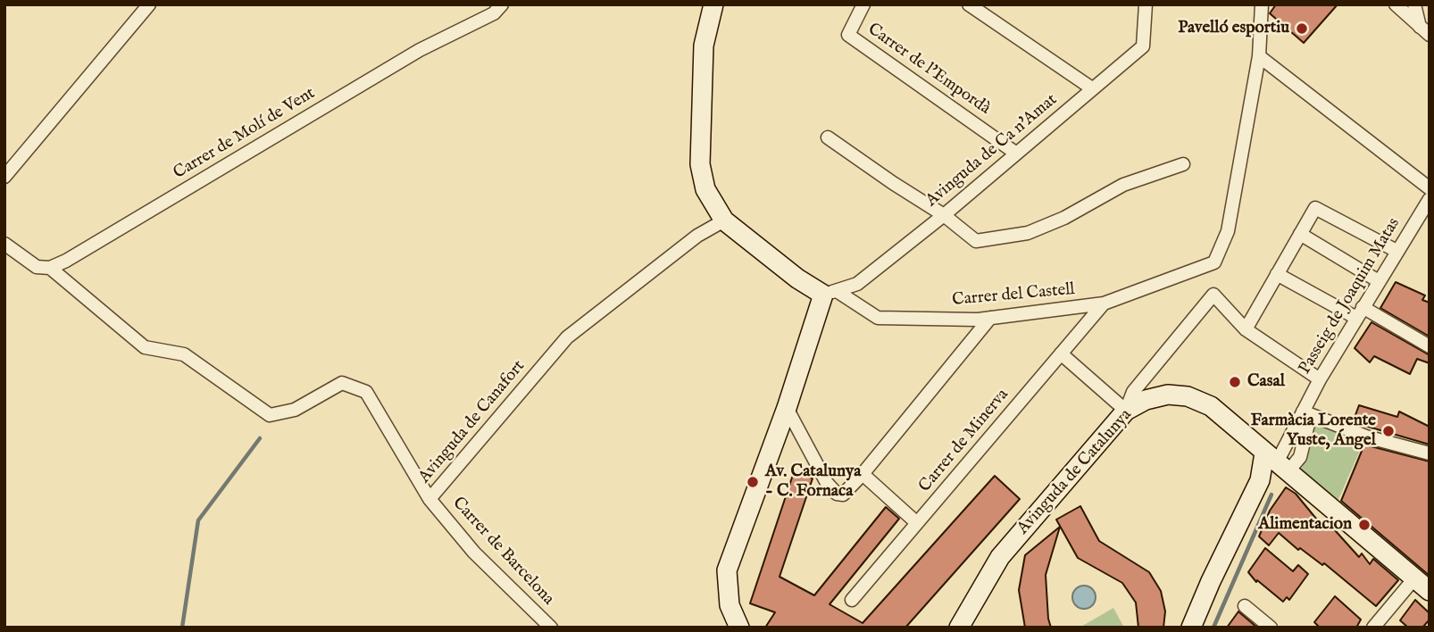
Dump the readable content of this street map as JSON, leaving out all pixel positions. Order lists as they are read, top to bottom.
{
  "streets": {
    "street": [
      "Carrer de l'Empordà",
      "Carrer de Molí de Vent",
      "Avinguda de Ca n'Amat",
      "Carrer del Castell",
      "Passeig de Joaquim Matas",
      "Avinguda de Canafort",
      "Carrer de Minerva",
      "Avinguda de Catalunya",
      "Carrer de Barcelona"
    ]
  },
  "crossings": [
    ["Carrer de l'Empordà", "Avinguda de Ca n'Amat"],
    ["Carrer de Molí de Vent", "Avinguda de Canafort"],
    ["Avinguda de Ca n'Amat", "Carrer del Castell"],
    ["Carrer del Castell", "Carrer de Minerva"],
    ["Avinguda de Canafort", "Carrer de Barcelona"]
  ],
  "places": [
    "Pavelló esportiu",
    "Casal",
    "Farmàcia Lorente Yuste, Ángel",
    "Av. Catalunya - C. Fornaca",
    "Alimentacion"
  ]
}
